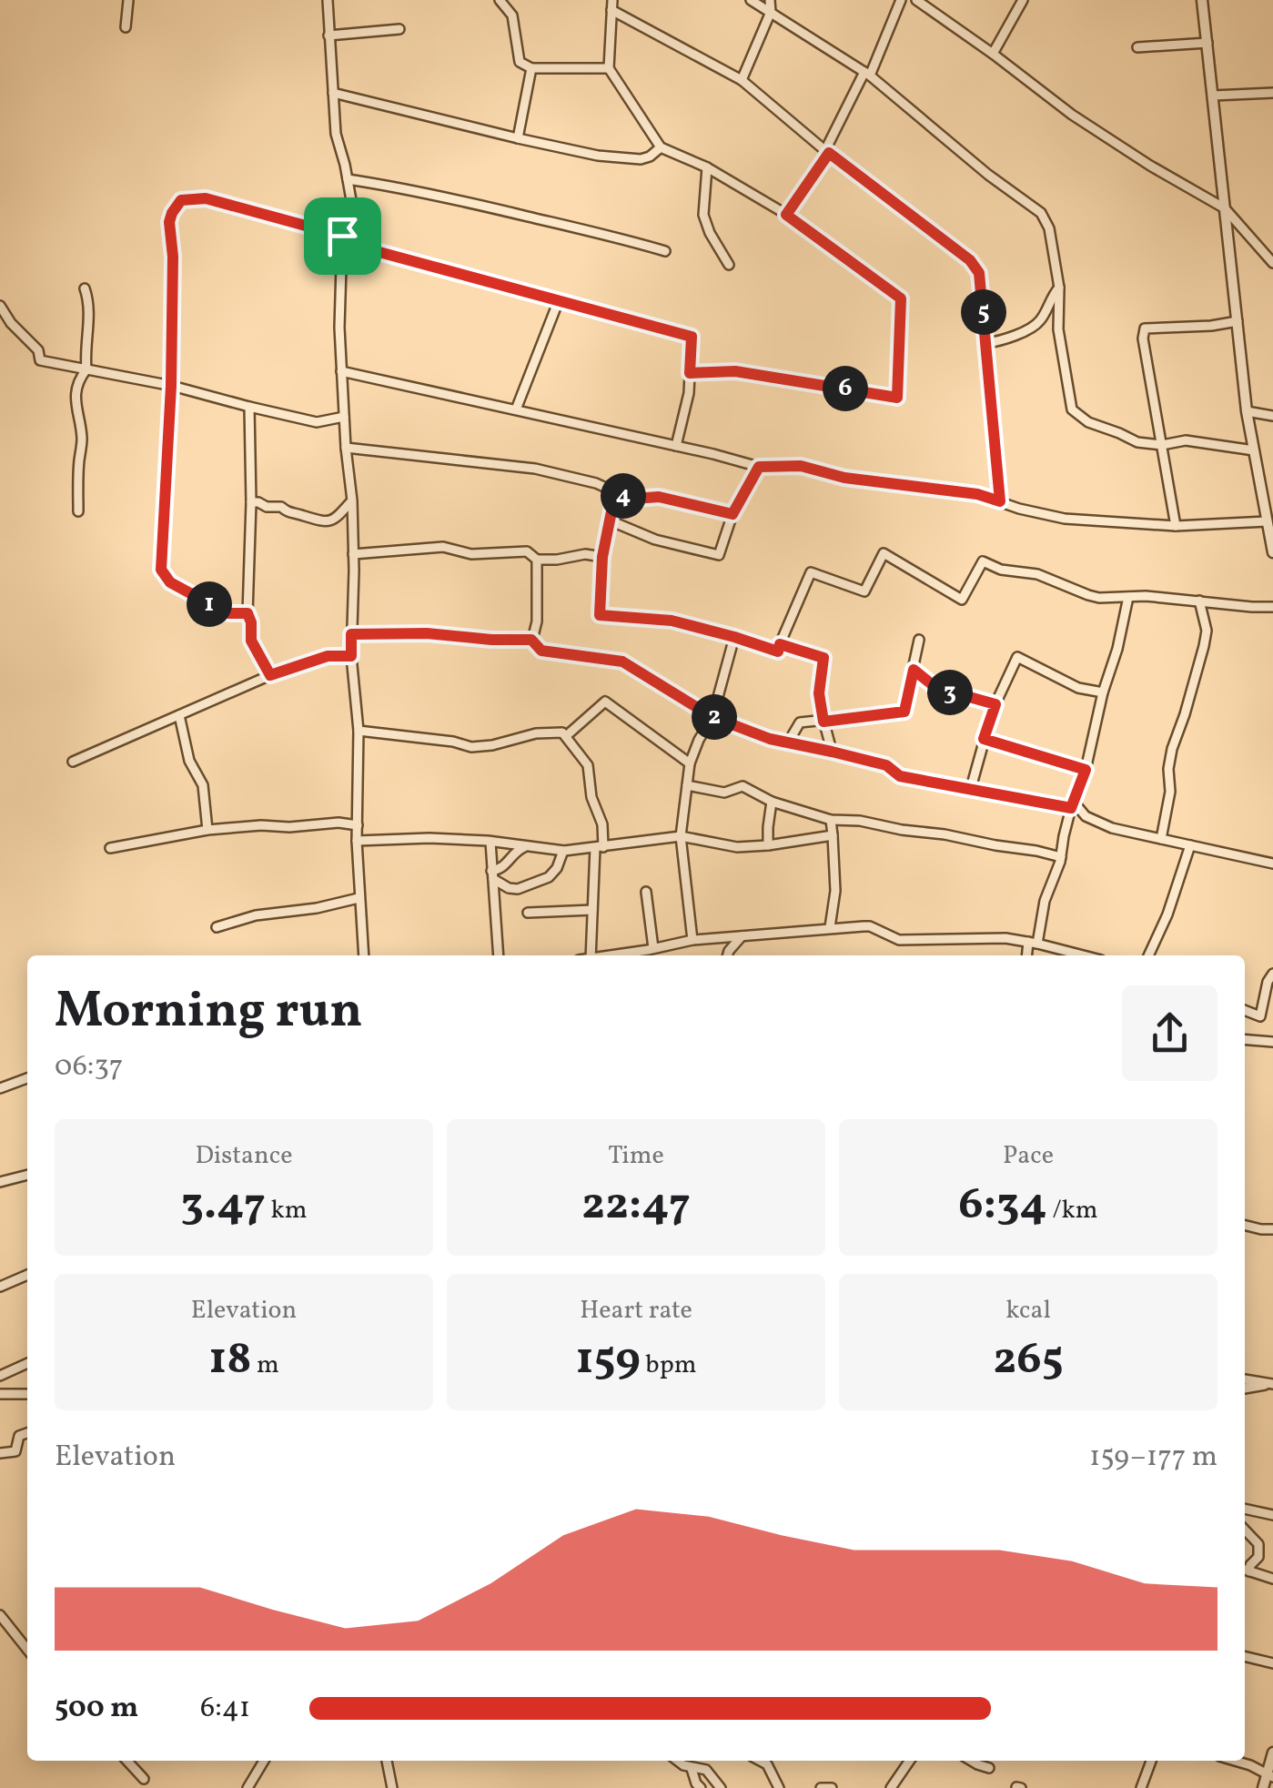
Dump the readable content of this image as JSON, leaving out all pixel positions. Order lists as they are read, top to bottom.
{
  "page": {
    "pins": [
      "5",
      "6",
      "4",
      "1",
      "3",
      "2"
    ],
    "heading": ["Morning run", "06:37"],
    "stats": [
      ["Distance", "3.47 km"],
      ["Time", "22:47"],
      ["Pace", "6:34 /km"],
      ["Elevation", "18 m"],
      ["Heart rate", "159 bpm"],
      ["kcal", "265"]
    ],
    "chart": ["Elevation", "159–177 m"],
    "list": [
      {
        "name": "500 m",
        "note": "6:41"
      }
    ]
  }
}
